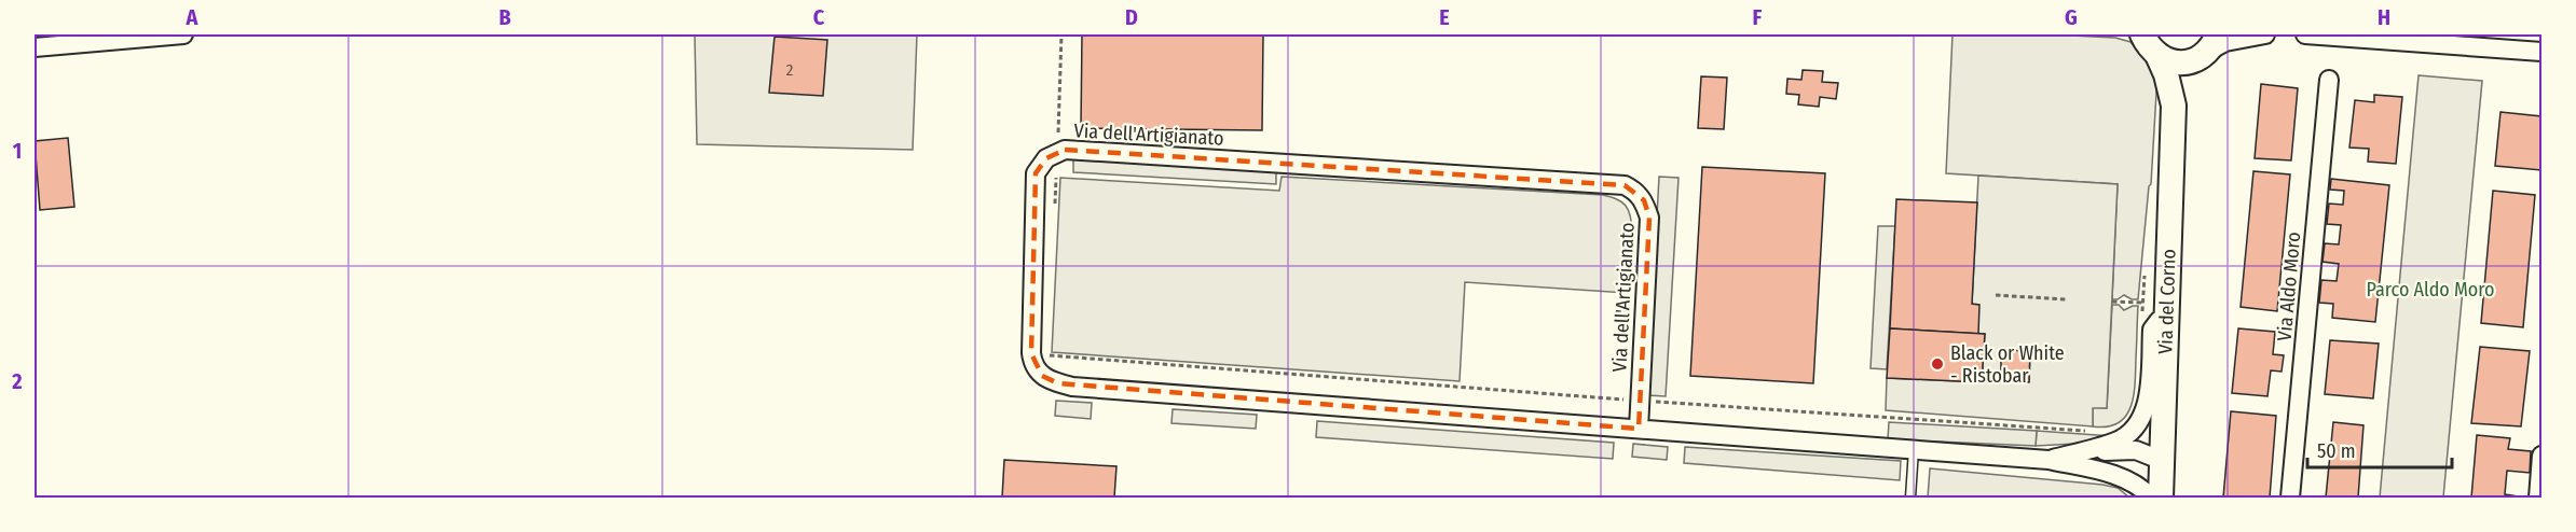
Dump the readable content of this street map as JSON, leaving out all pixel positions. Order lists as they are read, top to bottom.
{
  "streets": {
    "street": ["Via dell'Artigianato", "Via Aldo Moro", "Via del Corno"]
  },
  "parks": ["Parco Aldo Moro"],
  "places": ["Black or White - Ristobar"],
  "house_numbers": ["2"],
  "scale_bar": "50 m",
  "grid": {
    "columns": [
      "A",
      "B",
      "C",
      "D",
      "E",
      "F",
      "G",
      "H"
    ],
    "rows": ["1", "2"]
  }
}
